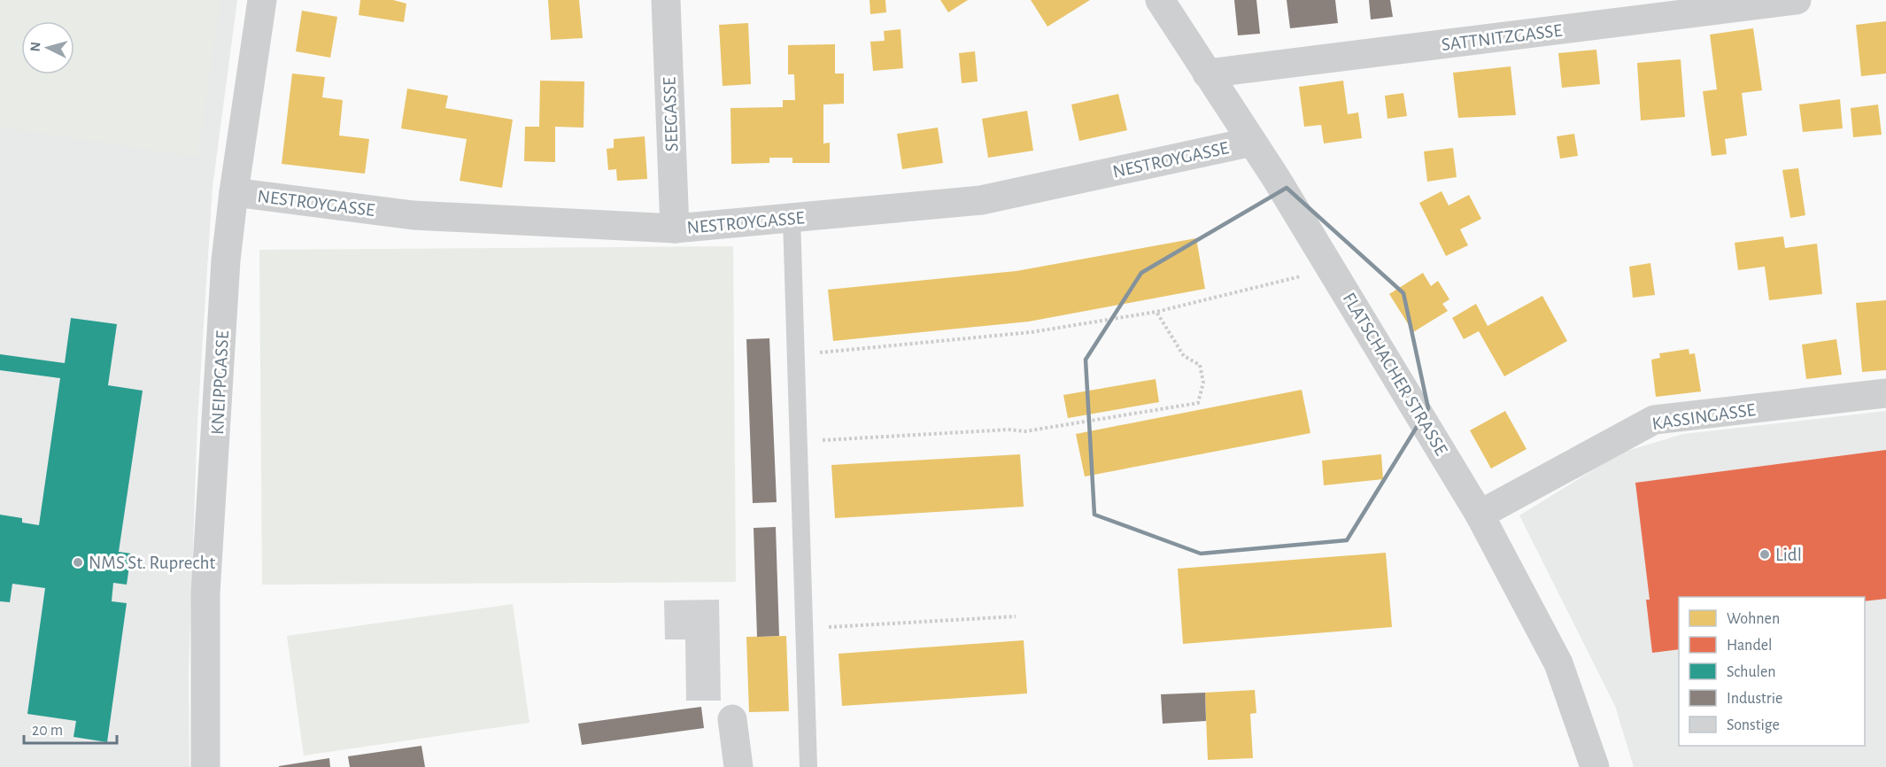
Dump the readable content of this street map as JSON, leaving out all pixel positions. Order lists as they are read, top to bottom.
{
  "streets": {
    "street": [
      "SATTNITZGASSE",
      "SEEGASSE",
      "NESTROYGASSE",
      "FLATSCHACHER STRASSE",
      "KNEIPPGASSE",
      "KASSINGASSE"
    ]
  },
  "crossings": [
    ["SATTNITZGASSE", "FLATSCHACHER STRASSE"],
    ["SEEGASSE", "NESTROYGASSE"],
    ["NESTROYGASSE", "FLATSCHACHER STRASSE"],
    ["NESTROYGASSE", "KNEIPPGASSE"],
    ["FLATSCHACHER STRASSE", "KASSINGASSE"]
  ],
  "places": ["Lidl", "NMS St. Ruprecht"],
  "legend": [
    "Wohnen",
    "Handel",
    "Schulen",
    "Industrie",
    "Sonstige"
  ],
  "scale_bar": "20 m",
  "north": "left"
}
